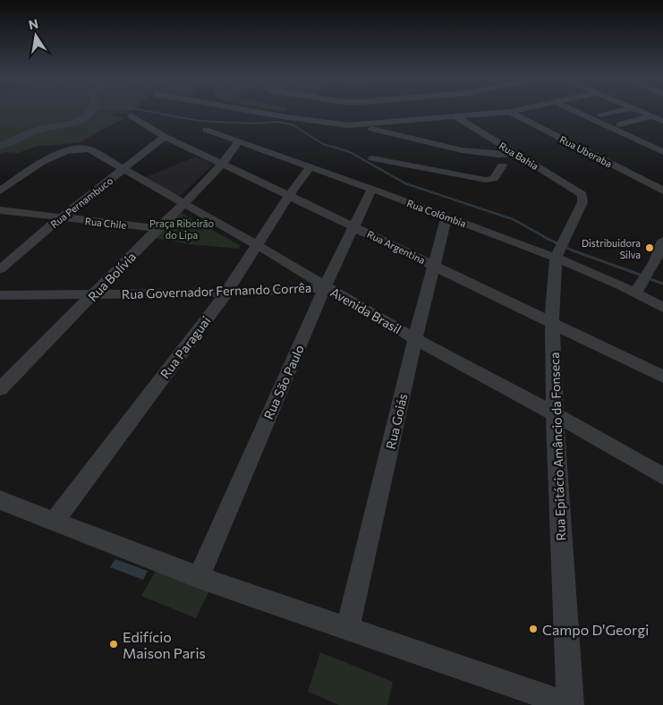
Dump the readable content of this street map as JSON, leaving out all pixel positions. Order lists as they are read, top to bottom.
{
  "streets": {
    "street": [
      "Rua Uberaba",
      "Rua Bahia",
      "Rua Pernambuco",
      "Rua Colômbia",
      "Rua Chile",
      "Rua Argentina",
      "Rua Bolívia",
      "Rua Governador Fernando Corrêa",
      "Avenida Brasil",
      "Rua Paraguai",
      "Rua São Paulo",
      "Rua Goiás",
      "Rua Epitácio Amâncio da Fonseca"
    ]
  },
  "crossings": [
    ["Rua Bahia", "Rua Epitácio Amâncio da Fonseca"],
    ["Rua Pernambuco", "Rua Chile"],
    ["Rua Pernambuco", "Rua Argentina"],
    ["Rua Pernambuco", "Avenida Brasil"],
    ["Rua Colômbia", "Rua Bolívia"],
    ["Rua Colômbia", "Rua Paraguai"],
    ["Rua Colômbia", "Rua São Paulo"],
    ["Rua Colômbia", "Rua Goiás"],
    ["Rua Colômbia", "Rua Epitácio Amâncio da Fonseca"],
    ["Rua Chile", "Rua Bolívia"],
    ["Rua Argentina", "Rua Bolívia"],
    ["Rua Argentina", "Rua Paraguai"],
    ["Rua Argentina", "Rua São Paulo"],
    ["Rua Argentina", "Rua Goiás"],
    ["Rua Argentina", "Rua Epitácio Amâncio da Fonseca"],
    ["Rua Bolívia", "Rua Governador Fernando Corrêa"],
    ["Rua Bolívia", "Avenida Brasil"],
    ["Rua Governador Fernando Corrêa", "Avenida Brasil"],
    ["Rua Governador Fernando Corrêa", "Rua Paraguai"],
    ["Rua Governador Fernando Corrêa", "Rua São Paulo"],
    ["Avenida Brasil", "Rua Paraguai"],
    ["Avenida Brasil", "Rua São Paulo"],
    ["Avenida Brasil", "Rua Goiás"],
    ["Avenida Brasil", "Rua Epitácio Amâncio da Fonseca"]
  ],
  "parks": ["Praça Ribeirão do Lipa"],
  "places": ["Distribuidora Silva", "Campo D'Georgi", "Edifício Maison Paris"],
  "north": "top"
}
